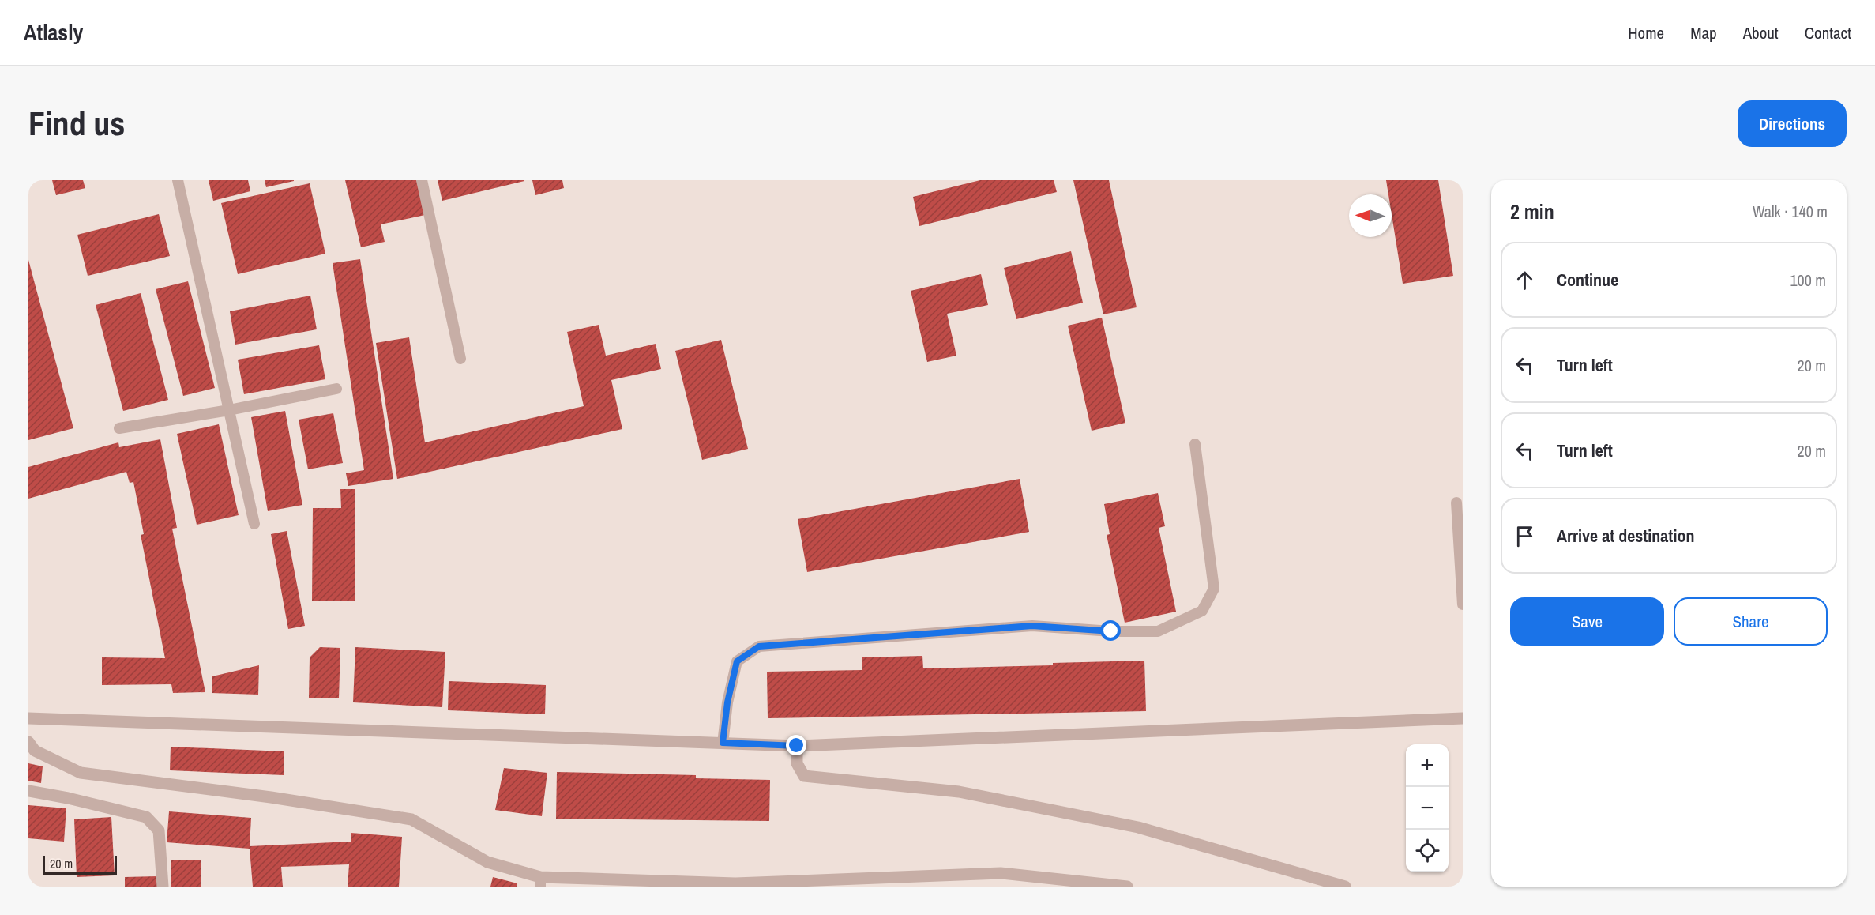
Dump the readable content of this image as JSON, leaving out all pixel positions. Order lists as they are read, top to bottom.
{
  "scale_bar": "20 m",
  "north": "left",
  "page": {
    "header": "Atlasly",
    "nav": [
      "Home",
      "Map",
      "About",
      "Contact"
    ],
    "buttons": [
      "Directions",
      ["Save", "Share"]
    ],
    "title": "Find us",
    "heading": ["2 min", "Walk · 140 m"],
    "list": [
      ["Continue", "100 m"],
      ["Turn left", "20 m"],
      ["Turn left", "20 m"],
      "Arrive at destination"
    ],
    "map_buttons": ["+", "−"],
    "scale": "20 m"
  }
}
